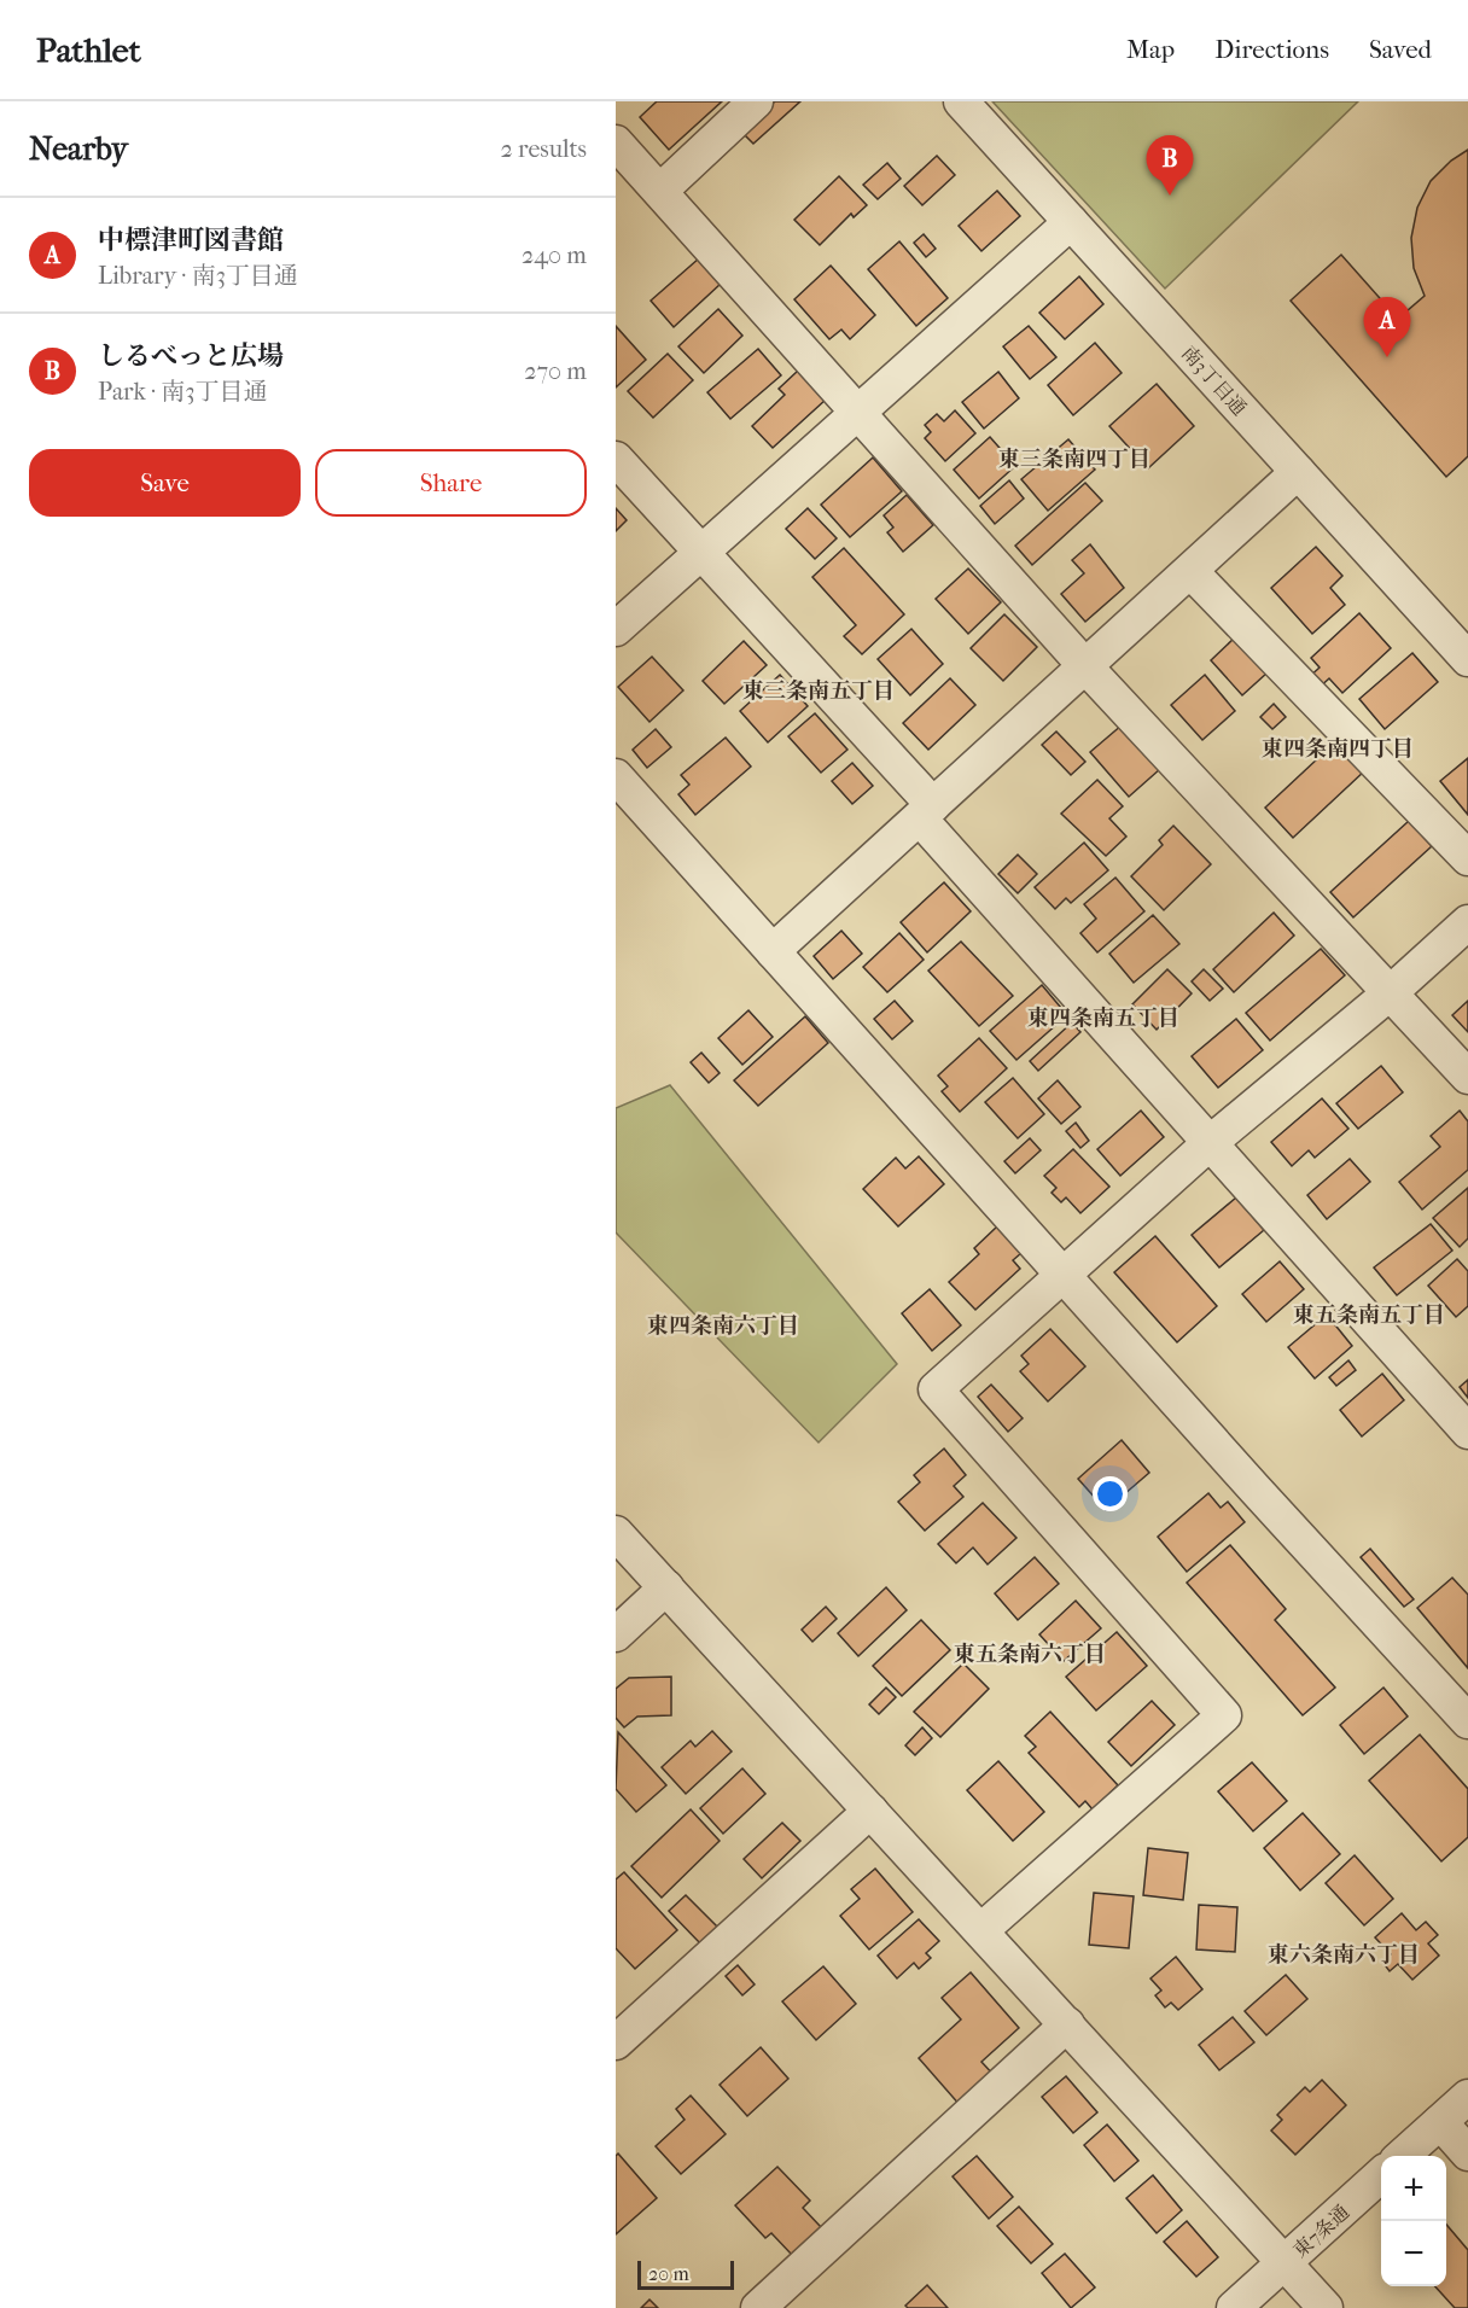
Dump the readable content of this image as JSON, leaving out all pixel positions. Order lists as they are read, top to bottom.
{
  "streets": {
    "street": ["南3丁目通", "東7条通"]
  },
  "districts": [
    "東三条南四丁目",
    "東三条南五丁目",
    "東四条南四丁目",
    "東四条南五丁目",
    "東五条南五丁目",
    "東四条南六丁目",
    "東五条南六丁目",
    "東六条南六丁目"
  ],
  "scale_bar": "20 m",
  "page": {
    "header": "Pathlet",
    "nav": ["Map", "Directions", "Saved"],
    "heading": ["Nearby", "2 results"],
    "pins": ["B", "A"],
    "list": [
      {
        "mark": "A",
        "name": "中標津町図書館",
        "note": "Library · 南3丁目通",
        "value": "240 m"
      },
      {
        "mark": "B",
        "name": "しるべっと広場",
        "note": "Park · 南3丁目通",
        "value": "270 m"
      }
    ],
    "buttons": ["Save", "Share"],
    "map_buttons": ["+", "−"],
    "scale": "20 m"
  }
}
